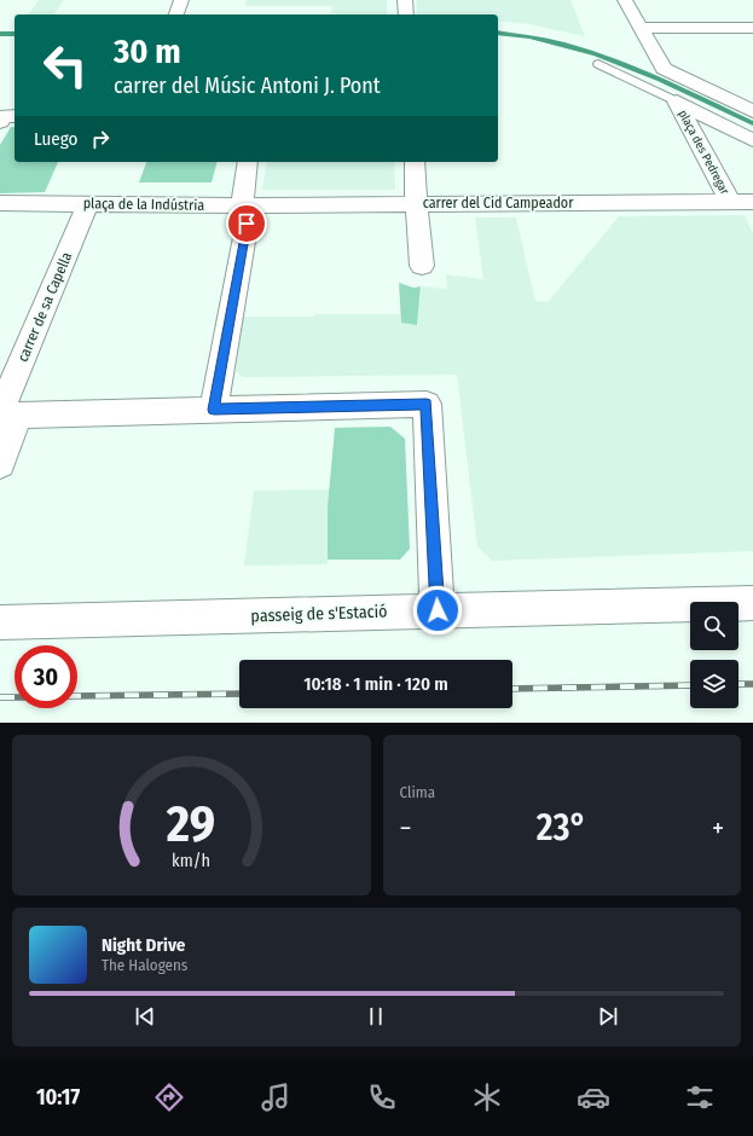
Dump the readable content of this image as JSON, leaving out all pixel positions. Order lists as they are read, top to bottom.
{
  "streets": {
    "street": [
      "plaça des Pedregar",
      "carrer del Cid Campeador",
      "plaça de la Indústria",
      "carrer de sa Capella",
      "passeig de s'Estació"
    ]
  },
  "crossings": [
    ["plaça des Pedregar", "carrer del Cid Campeador"],
    ["carrer del Cid Campeador", "plaça de la Indústria"],
    ["plaça de la Indústria", "carrer de sa Capella"]
  ],
  "page": {
    "turn": ["30 m", "carrer del Músic Antoni J. Pont"],
    "then": "Luego",
    "limit": "30",
    "trip": "10:18 · 1 min · 120 m",
    "tile": "Clima",
    "heat": ["−", "23°", "+"],
    "song": ["Night Drive", "The Halogens"],
    "tabs": "10:17",
    "gauge": ["29", "km/h"]
  }
}
